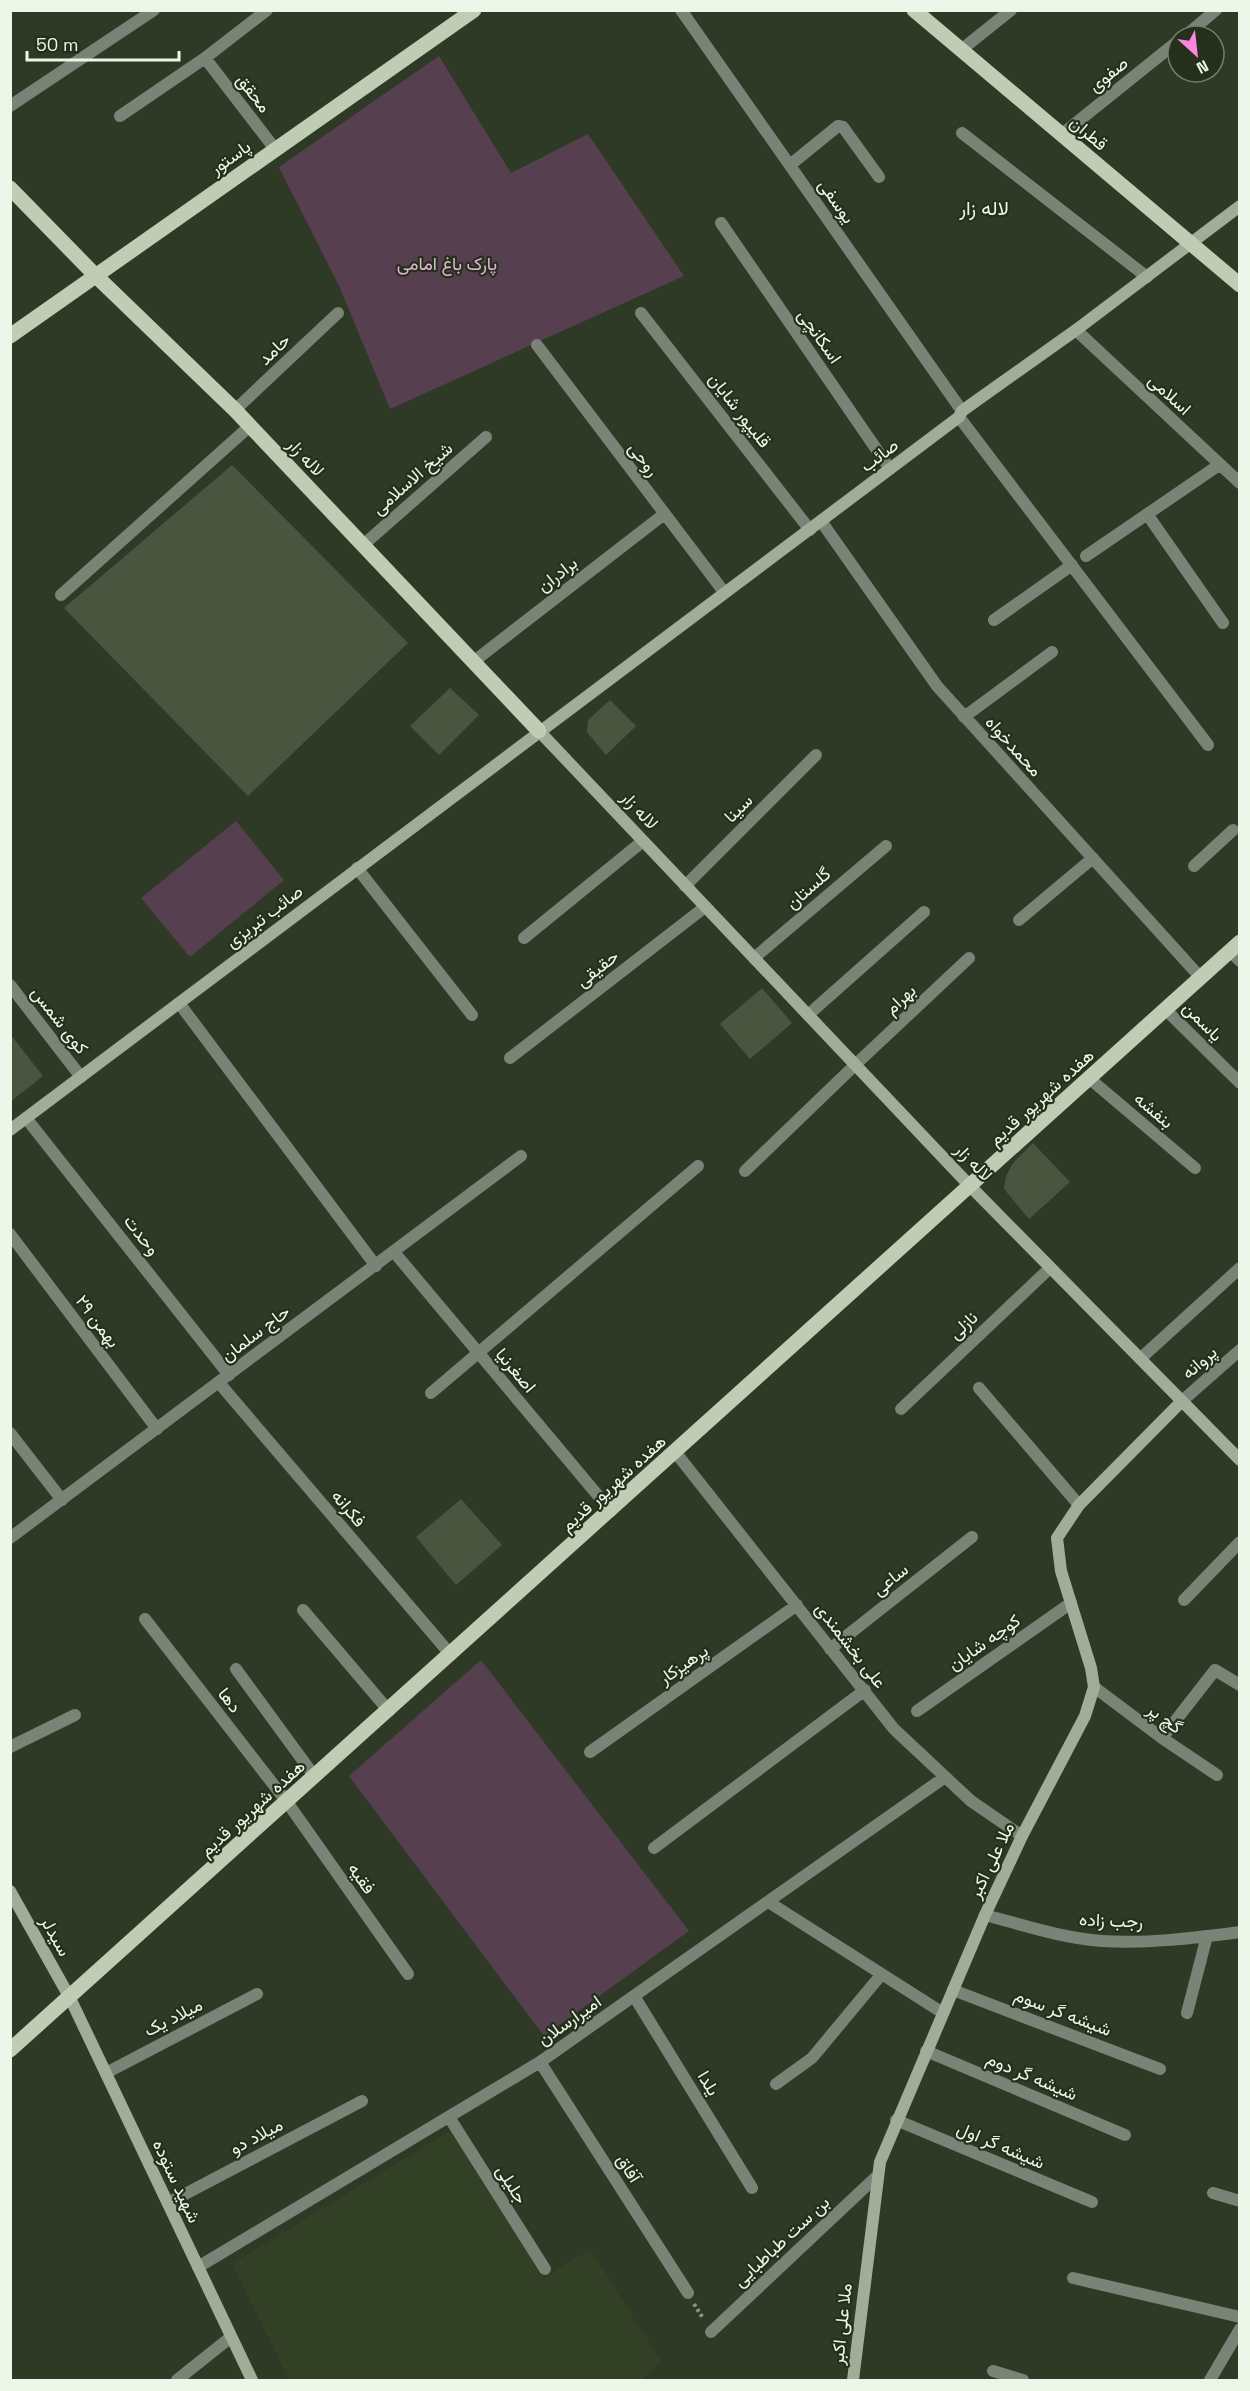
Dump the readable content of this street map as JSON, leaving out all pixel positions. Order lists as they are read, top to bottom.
{
  "streets": {
    "main road": [
      "قطران",
      "پاستور",
      "صائب",
      "لاله زار",
      "صائب تبریزی",
      "هفده شهریور قدیم",
      "ملا علی اکبر",
      "سیدلر",
      "شهید ستوده"
    ],
    "street": [
      "صفوی",
      "محقق",
      "یوسفی",
      "اسکانچی",
      "حامد",
      "اسلامی",
      "قلیپور شایان",
      "روحی",
      "شیخ الاسلامی",
      "برادران",
      "محمدخواه",
      "سینا",
      "گلستان",
      "حقیقی",
      "بهرام",
      "کوی شمس",
      "یاسمن",
      "بنفشه",
      "وحدت",
      "۲۹ بهمن",
      "نازلی",
      "حاج سلمان",
      "پروانه",
      "اصغرنیا",
      "فکرانه",
      "ساعی",
      "کوچه شایان",
      "علی بخشمندی",
      "پرهیزکار",
      "دها",
      "گچ پر",
      "فقیه",
      "رجب زاده",
      "شیشه گر سوم",
      "میلاد یک",
      "امیرارسلان",
      "شیشه گر دوم",
      "یلدا",
      "میلاد دو",
      "شیشه گر اول",
      "آفاق",
      "جلیلی",
      "بن ست طباطبایی"
    ]
  },
  "crossings": [
    ["صفوی", "قطران"],
    ["محقق", "پاستور"],
    ["قطران", "صائب"],
    ["پاستور", "لاله زار"],
    ["یوسفی", "صائب"],
    ["اسکانچی", "صائب"],
    ["حامد", "لاله زار"],
    ["اسلامی", "صائب"],
    ["قلیپور شایان", "صائب"],
    ["صائب", "لاله زار"],
    ["صائب", "روحی"],
    ["صائب", "محمدخواه"],
    ["صائب", "صائب تبریزی"],
    ["لاله زار", "شیخ الاسلامی"],
    ["لاله زار", "برادران"],
    ["لاله زار", "سینا"],
    ["لاله زار", "گلستان"],
    ["لاله زار", "صائب تبریزی"],
    ["لاله زار", "حقیقی"],
    ["لاله زار", "بهرام"],
    ["لاله زار", "هفده شهریور قدیم"],
    ["لاله زار", "نازلی"],
    ["لاله زار", "پروانه"],
    ["لاله زار", "ملا علی اکبر"],
    ["روحی", "برادران"],
    ["محمدخواه", "هفده شهریور قدیم"],
    ["صائب تبریزی", "کوی شمس"],
    ["صائب تبریزی", "وحدت"],
    ["یاسمن", "هفده شهریور قدیم"],
    ["هفده شهریور قدیم", "بنفشه"],
    ["هفده شهریور قدیم", "اصغرنیا"],
    ["هفده شهریور قدیم", "فکرانه"],
    ["هفده شهریور قدیم", "علی بخشمندی"],
    ["هفده شهریور قدیم", "دها"],
    ["هفده شهریور قدیم", "فقیه"],
    ["هفده شهریور قدیم", "سیدلر"],
    ["هفده شهریور قدیم", "شهید ستوده"],
    ["وحدت", "حاج سلمان"],
    ["۲۹ بهمن", "حاج سلمان"],
    ["حاج سلمان", "اصغرنیا"],
    ["حاج سلمان", "فکرانه"],
    ["پروانه", "ملا علی اکبر"],
    ["ساعی", "علی بخشمندی"],
    ["کوچه شایان", "ملا علی اکبر"],
    ["علی بخشمندی", "پرهیزکار"],
    ["علی بخشمندی", "ملا علی اکبر"],
    ["علی بخشمندی", "امیرارسلان"],
    ["دها", "فقیه"],
    ["گچ پر", "ملا علی اکبر"],
    ["ملا علی اکبر", "رجب زاده"],
    ["ملا علی اکبر", "شیشه گر سوم"],
    ["ملا علی اکبر", "شیشه گر دوم"],
    ["ملا علی اکبر", "شیشه گر اول"],
    ["ملا علی اکبر", "بن ست طباطبایی"],
    ["سیدلر", "شهید ستوده"],
    ["میلاد یک", "شهید ستوده"],
    ["امیرارسلان", "یلدا"],
    ["امیرارسلان", "آفاق"],
    ["امیرارسلان", "شهید ستوده"],
    ["امیرارسلان", "جلیلی"],
    ["میلاد دو", "شهید ستوده"]
  ],
  "districts": ["لاله زار"],
  "parks": ["پارک باغ امامی"],
  "scale_bar": "50 m",
  "north": "bottom right"
}
